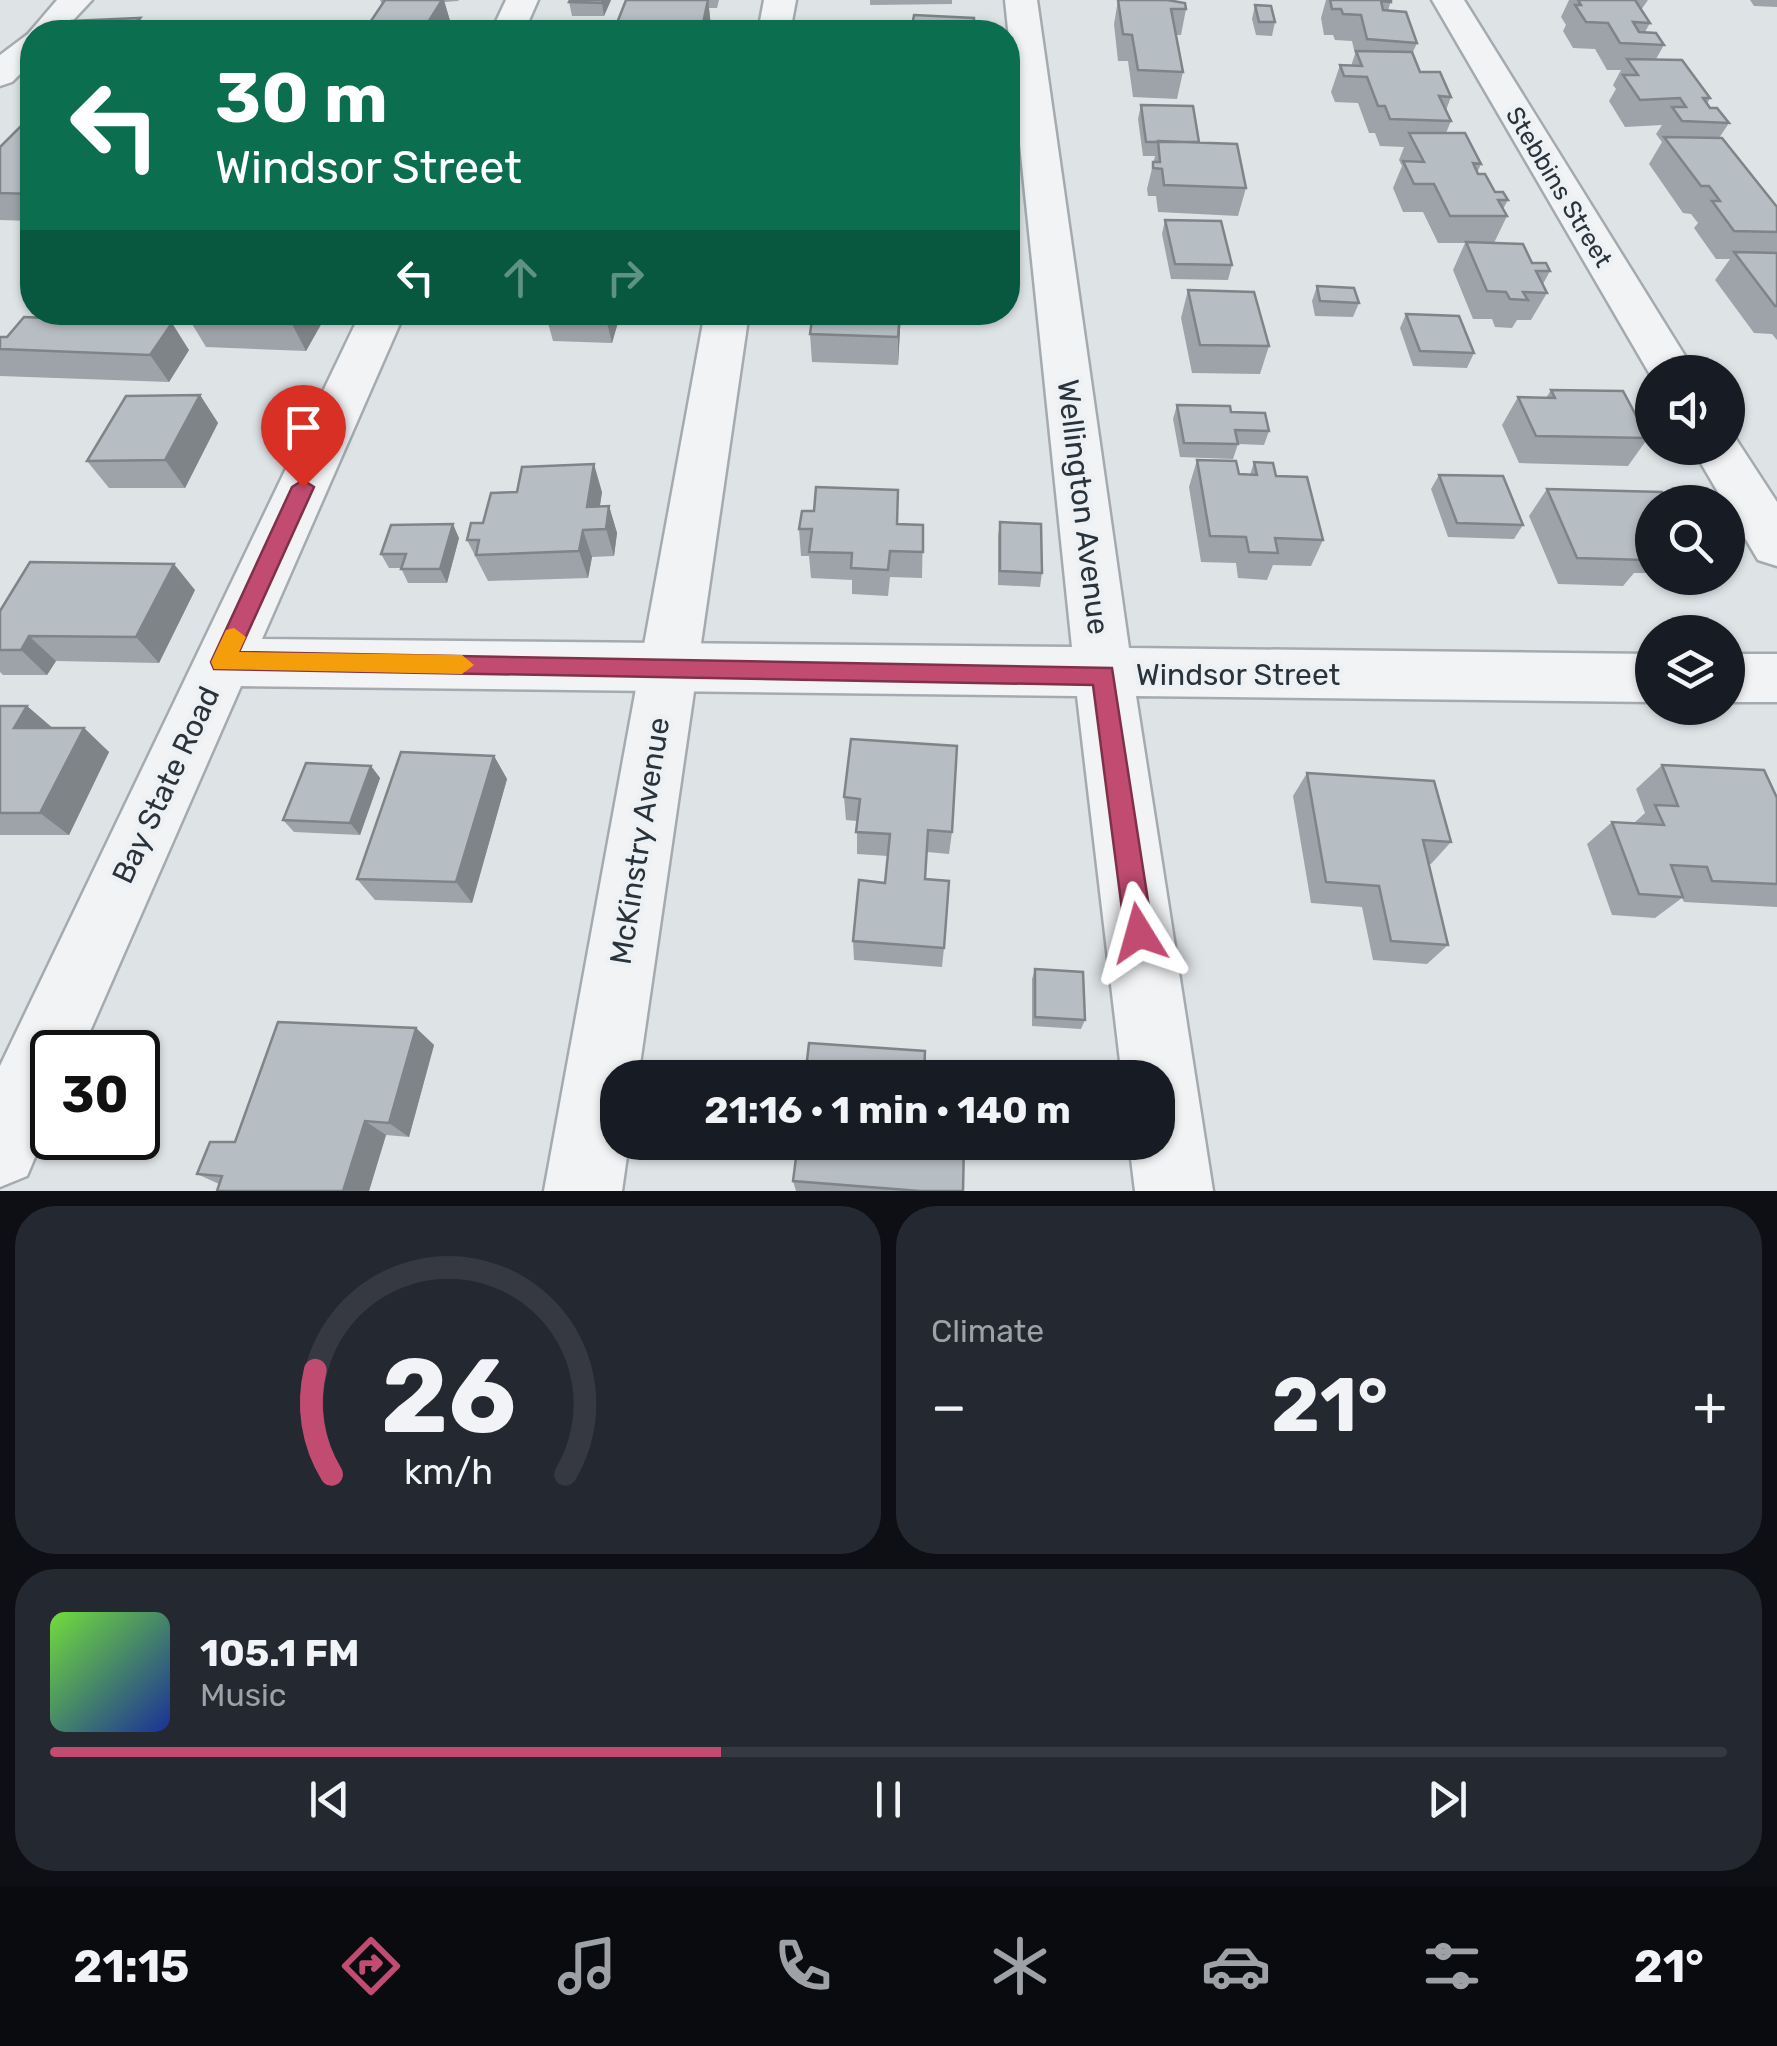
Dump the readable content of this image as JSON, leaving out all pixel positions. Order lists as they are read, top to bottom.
{
  "streets": {
    "street": [
      "Stebbins Street",
      "Wellington Avenue",
      "Windsor Street",
      "Bay State Road",
      "McKinstry Avenue"
    ]
  },
  "crossings": [
    ["Wellington Avenue", "Windsor Street"],
    ["Windsor Street", "Bay State Road"],
    ["Windsor Street", "McKinstry Avenue"]
  ],
  "page": {
    "turn": ["30 m", "Windsor Street"],
    "limit": "30",
    "trip": "21:16 · 1 min · 140 m",
    "tile": "Climate",
    "heat": ["−", "21°", "+"],
    "song": ["105.1 FM", "Music"],
    "tabs": ["21:15", "21°"],
    "gauge": ["26", "km/h"]
  }
}
